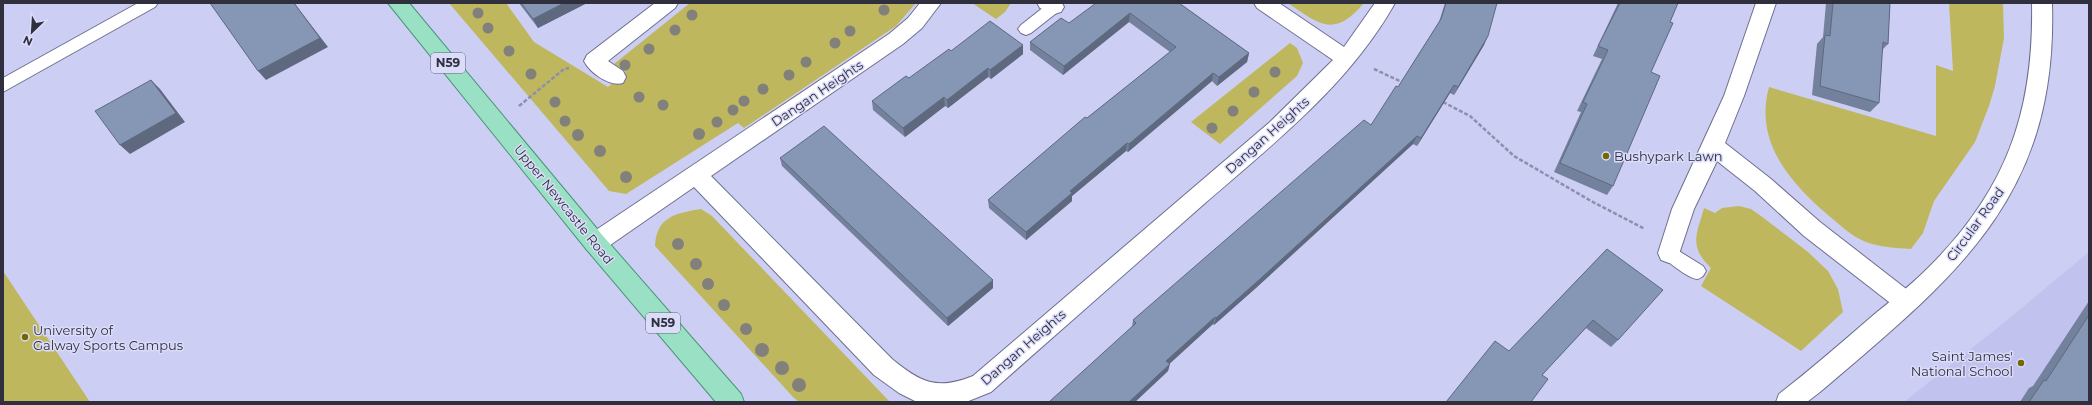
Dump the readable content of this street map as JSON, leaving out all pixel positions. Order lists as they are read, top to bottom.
{
  "streets": {
    "main road": ["N59", "Upper Newcastle Road"],
    "street": ["Dangan Heights", "Circular Road"]
  },
  "crossings": [
    ["Dangan Heights", "Upper Newcastle Road"]
  ],
  "places": ["Bushypark Lawn", "University of Galway Sports Campus", "Saint James' National School"],
  "north": "bottom left"
}
